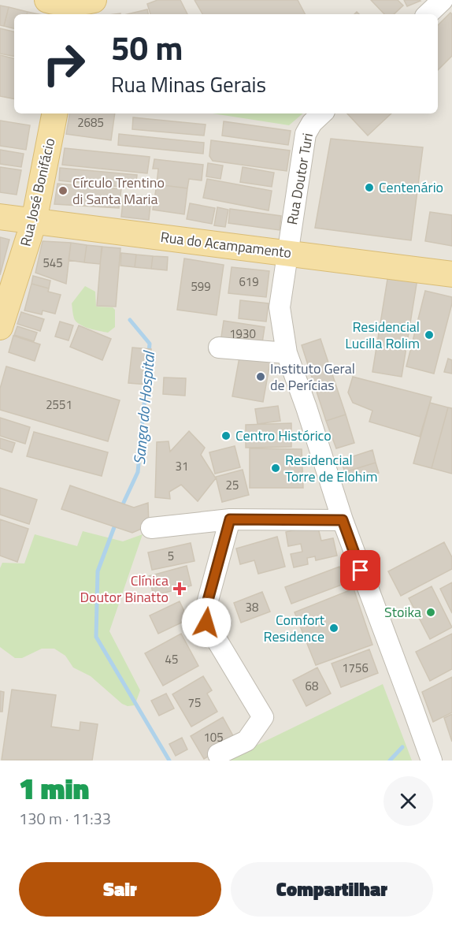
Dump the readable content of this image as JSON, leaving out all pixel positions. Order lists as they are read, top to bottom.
{
  "streets": {
    "main road": ["Rua José Bonifácio", "Rua do Acampamento"],
    "street": ["Rua Doutor Turi"]
  },
  "crossings": [
    ["Rua Doutor Turi", "Rua do Acampamento"],
    ["Rua José Bonifácio", "Rua do Acampamento"]
  ],
  "water": ["Sanga do Hospital"],
  "places": {
    "other": [
      "Centenário",
      "Círculo Trentino di Santa Maria",
      "Residencial Lucilla Rolim",
      "Instituto Geral de Perícias",
      "Centro Histórico",
      "Residencial Torre de Elohim",
      "Stoika",
      "Comfort Residence"
    ],
    "health": ["Clínica Doutor Binatto"]
  },
  "house_numbers": [
    "2685",
    "545",
    "619",
    "599",
    "1930",
    "2551",
    "31",
    "25",
    "5",
    "38",
    "45",
    "1756",
    "68",
    "75",
    "105"
  ],
  "page": {
    "turn": ["50 m", "Rua Minas Gerais"],
    "heading": ["1 min", "130 m · 11:33"],
    "buttons": ["Sair", "Compartilhar"]
  }
}
